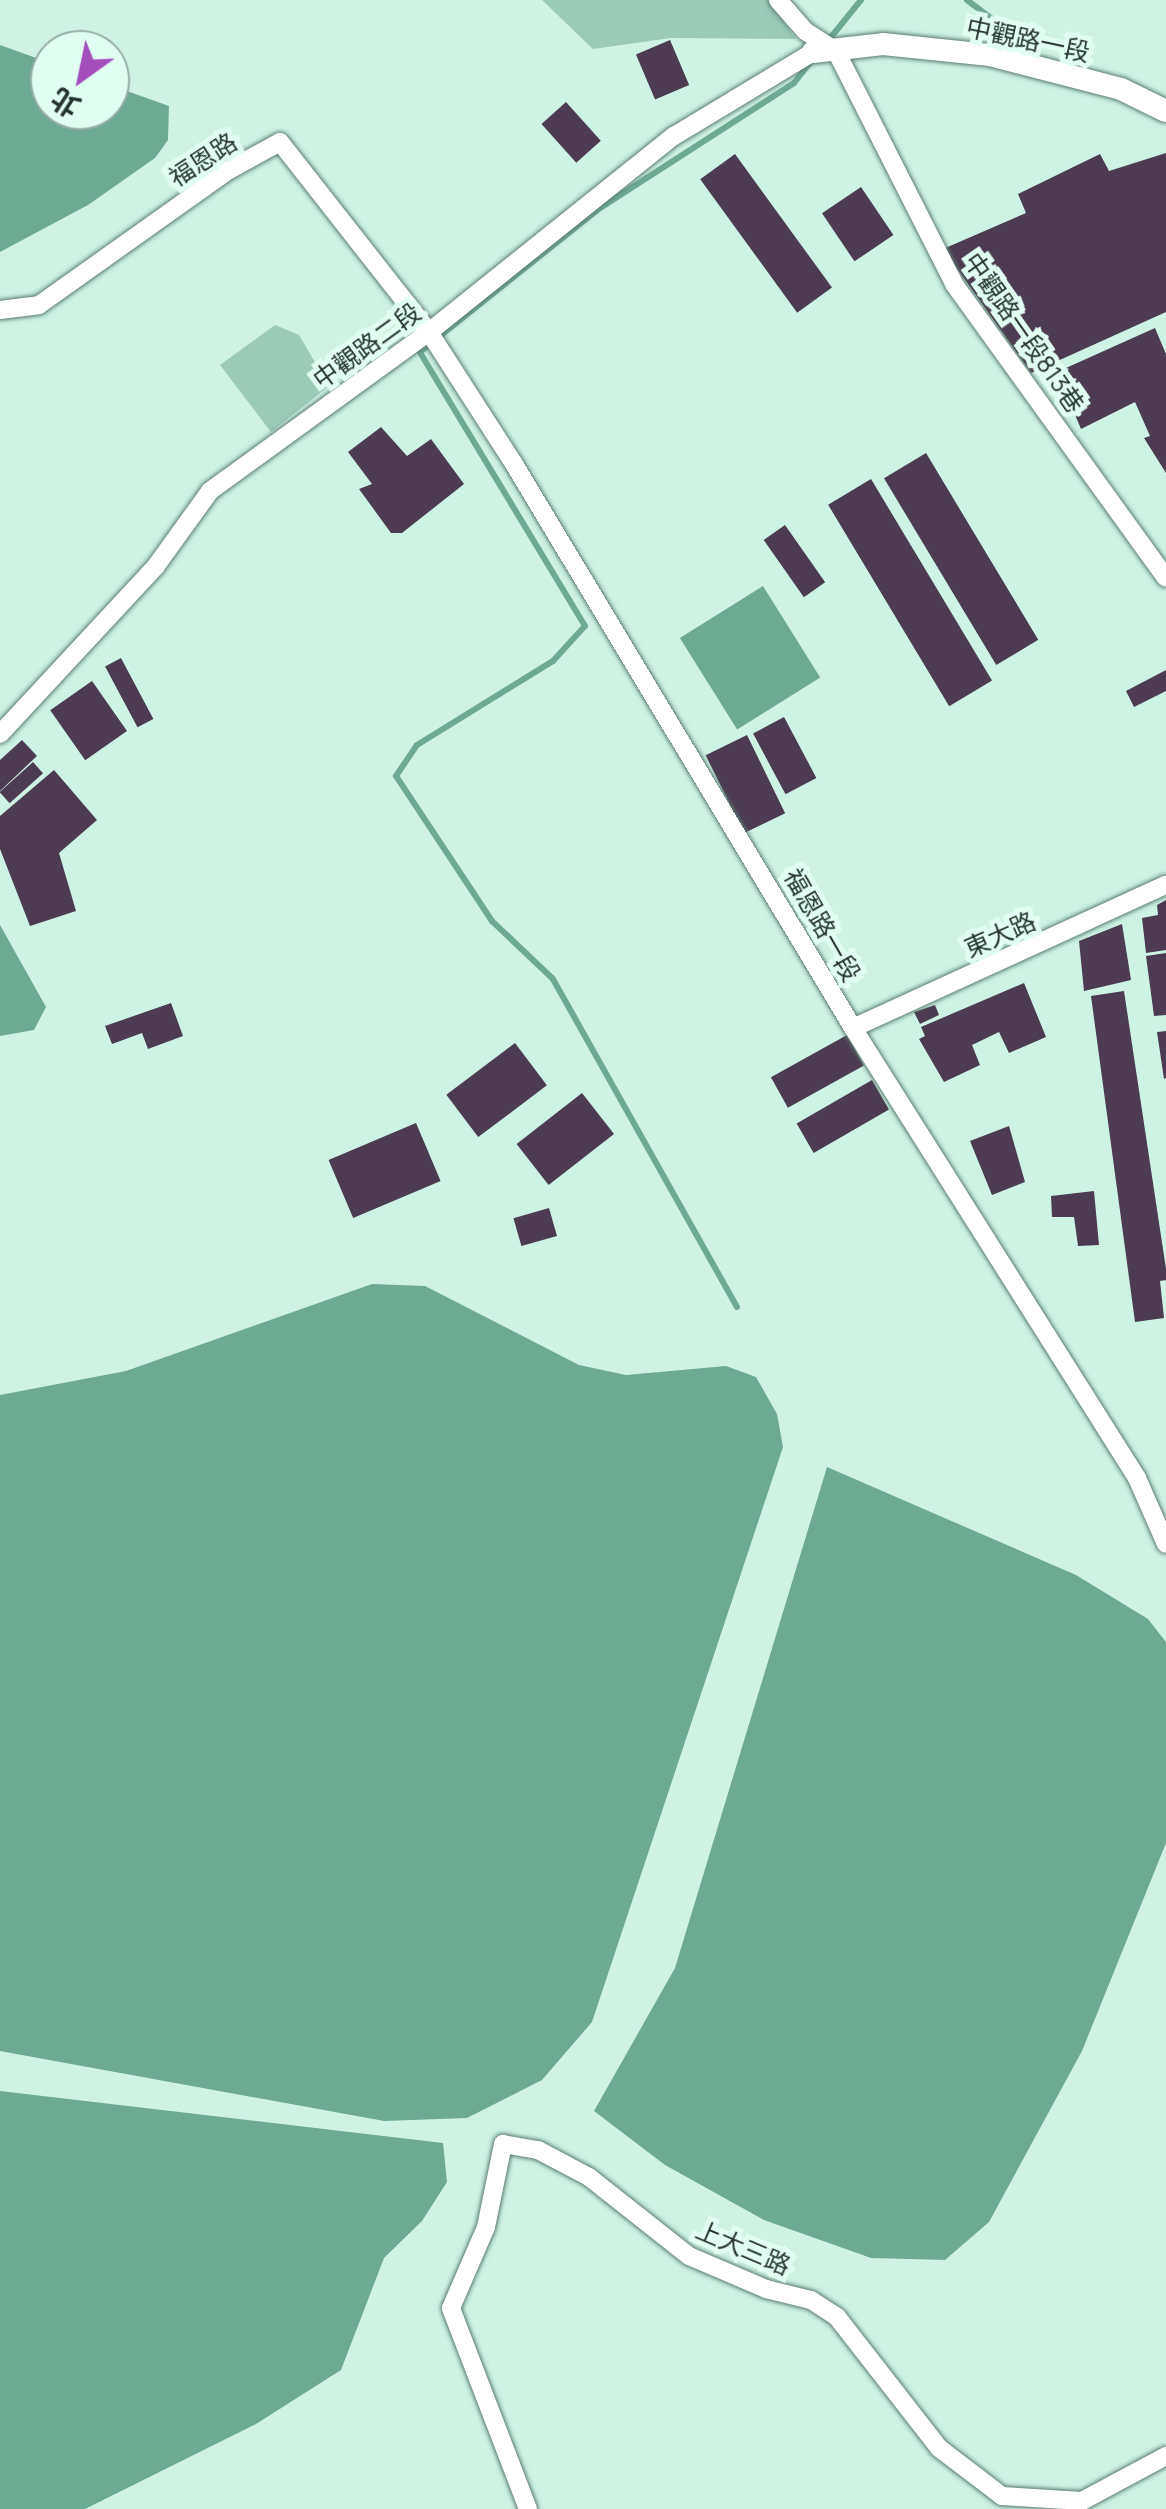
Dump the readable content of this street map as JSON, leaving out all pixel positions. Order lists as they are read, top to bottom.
{
  "streets": {
    "street": [
      "中觀路一段",
      "福恩路",
      "中觀路一段813巷",
      "中觀路二段",
      "福恩路一段",
      "東大路",
      "上大三路"
    ]
  },
  "crossings": [
    ["中觀路一段", "中觀路一段813巷"],
    ["中觀路一段", "中觀路二段"],
    ["福恩路", "中觀路二段"],
    ["福恩路", "福恩路一段"],
    ["中觀路一段813巷", "中觀路二段"],
    ["中觀路二段", "福恩路一段"],
    ["福恩路一段", "東大路"]
  ],
  "north": "bottom left"
}
